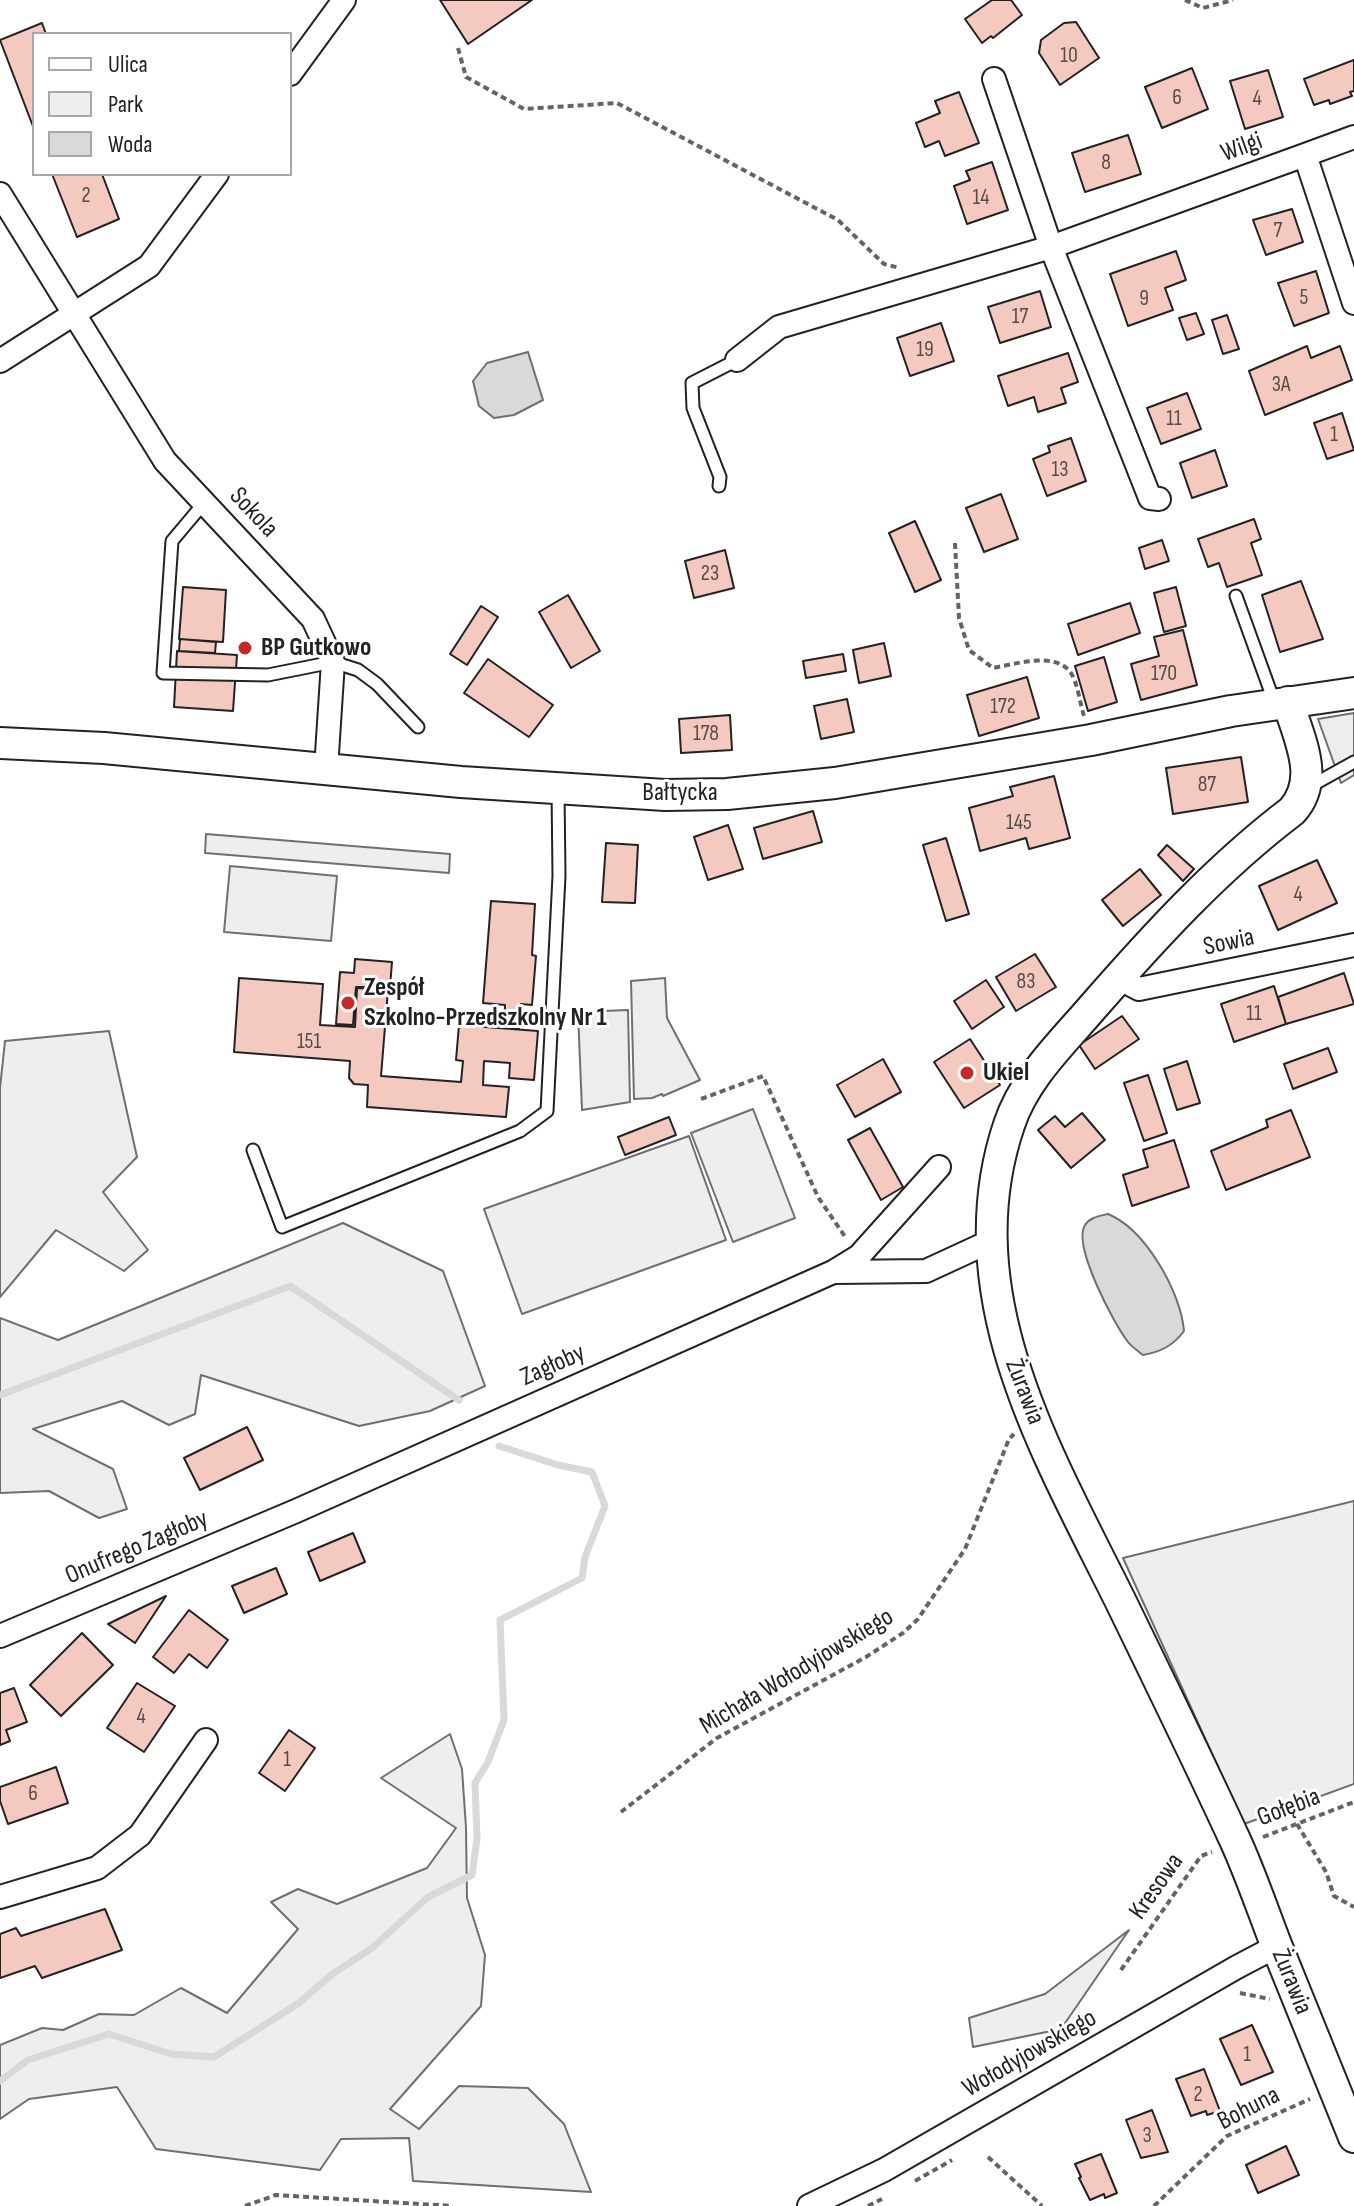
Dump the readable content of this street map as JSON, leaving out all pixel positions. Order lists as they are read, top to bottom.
{
  "streets": {
    "street": [
      "Wilgi",
      "Sokola",
      "Bałtycka",
      "Sowia",
      "Zagłoby",
      "Żurawia",
      "Onufrego Zagłoby",
      "Wołodyjowskiego"
    ],
    "path": [
      "Michała Wołodyjowskiego",
      "Gołębia",
      "Kresowa",
      "Bohuna"
    ]
  },
  "crossings": [
    ["Sokola", "Bałtycka"],
    ["Sowia", "Żurawia"],
    ["Zagłoby", "Żurawia"],
    ["Zagłoby", "Onufrego Zagłoby"],
    ["Żurawia", "Michała Wołodyjowskiego"],
    ["Żurawia", "Gołębia"],
    ["Żurawia", "Kresowa"],
    ["Żurawia", "Wołodyjowskiego"],
    ["Żurawia", "Bohuna"],
    ["Gołębia", "Kresowa"]
  ],
  "places": ["BP Gutkowo", "Zespół Szkolno-Przedszkolny Nr 1", "Ukiel"],
  "house_numbers": [
    "10",
    "6",
    "4",
    "8",
    "2",
    "14",
    "7",
    "5",
    "9",
    "17",
    "19",
    "3A",
    "11",
    "1",
    "13",
    "23",
    "170",
    "172",
    "178",
    "87",
    "145",
    "4",
    "83",
    "11",
    "151",
    "4",
    "1",
    "6",
    "1",
    "2",
    "3"
  ],
  "legend": ["Ulica", "Park", "Woda"]
}
